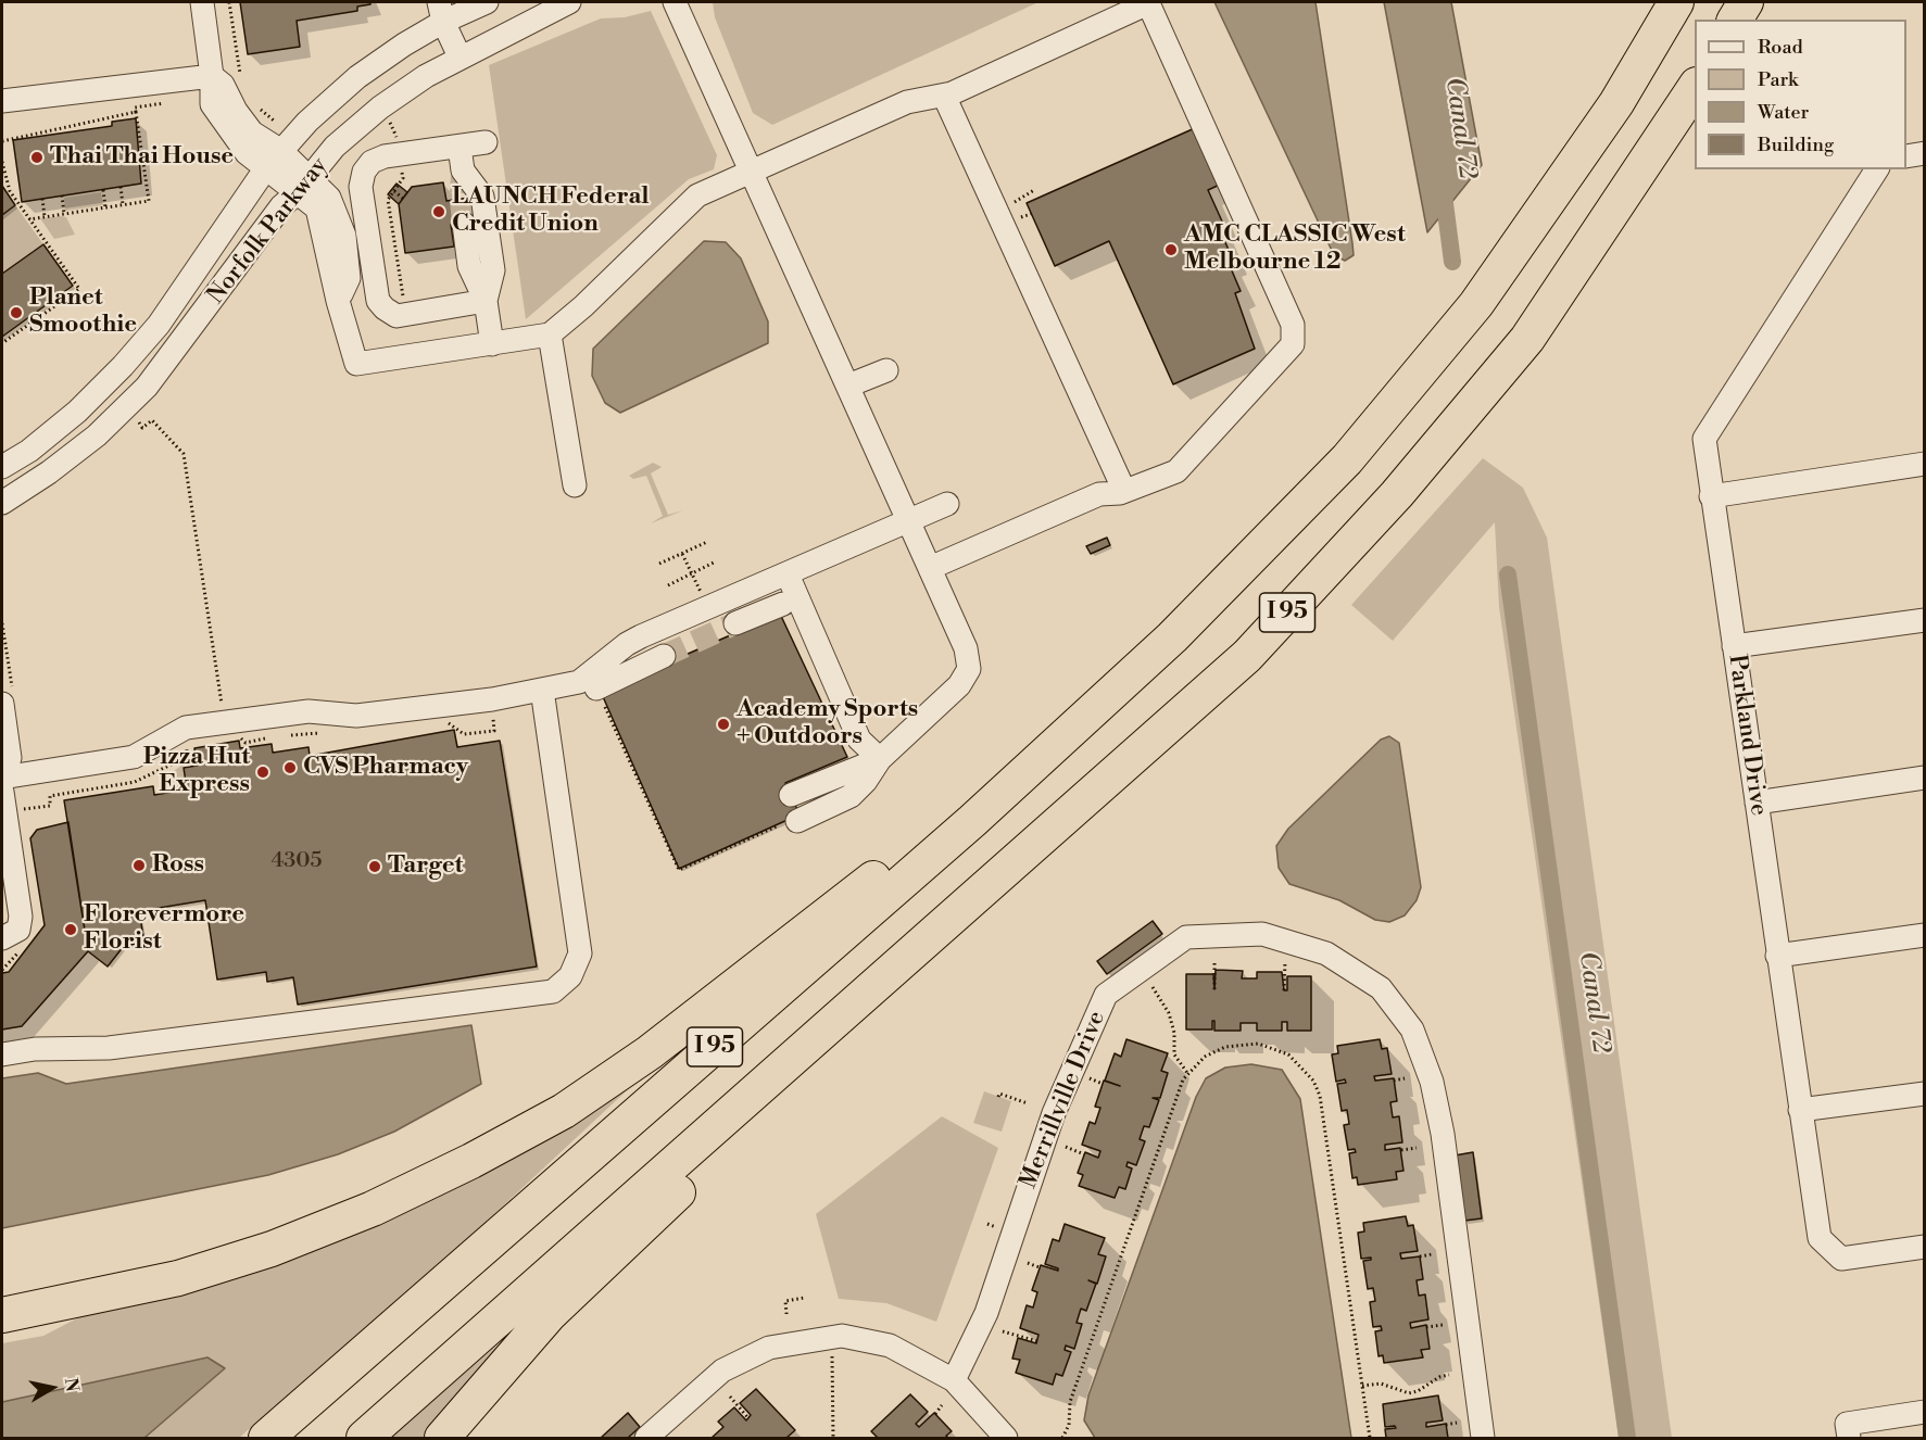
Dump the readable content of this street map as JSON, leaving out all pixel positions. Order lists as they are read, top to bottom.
{
  "streets": {
    "highway": ["I 95"],
    "street": ["Norfolk Parkway", "Parkland Drive", "Merrillville Drive"]
  },
  "water": ["Canal 72"],
  "places": [
    "Thai Thai House",
    "LAUNCH Federal Credit Union",
    "AMC CLASSIC West Melbourne 12",
    "Planet Smoothie",
    "Academy Sports + Outdoors",
    "CVS Pharmacy",
    "Pizza Hut Express",
    "Ross",
    "Target",
    "Florevermore Florist"
  ],
  "house_numbers": ["4305"],
  "legend": [
    "Road",
    "Park",
    "Water",
    "Building"
  ],
  "north": "right"
}
